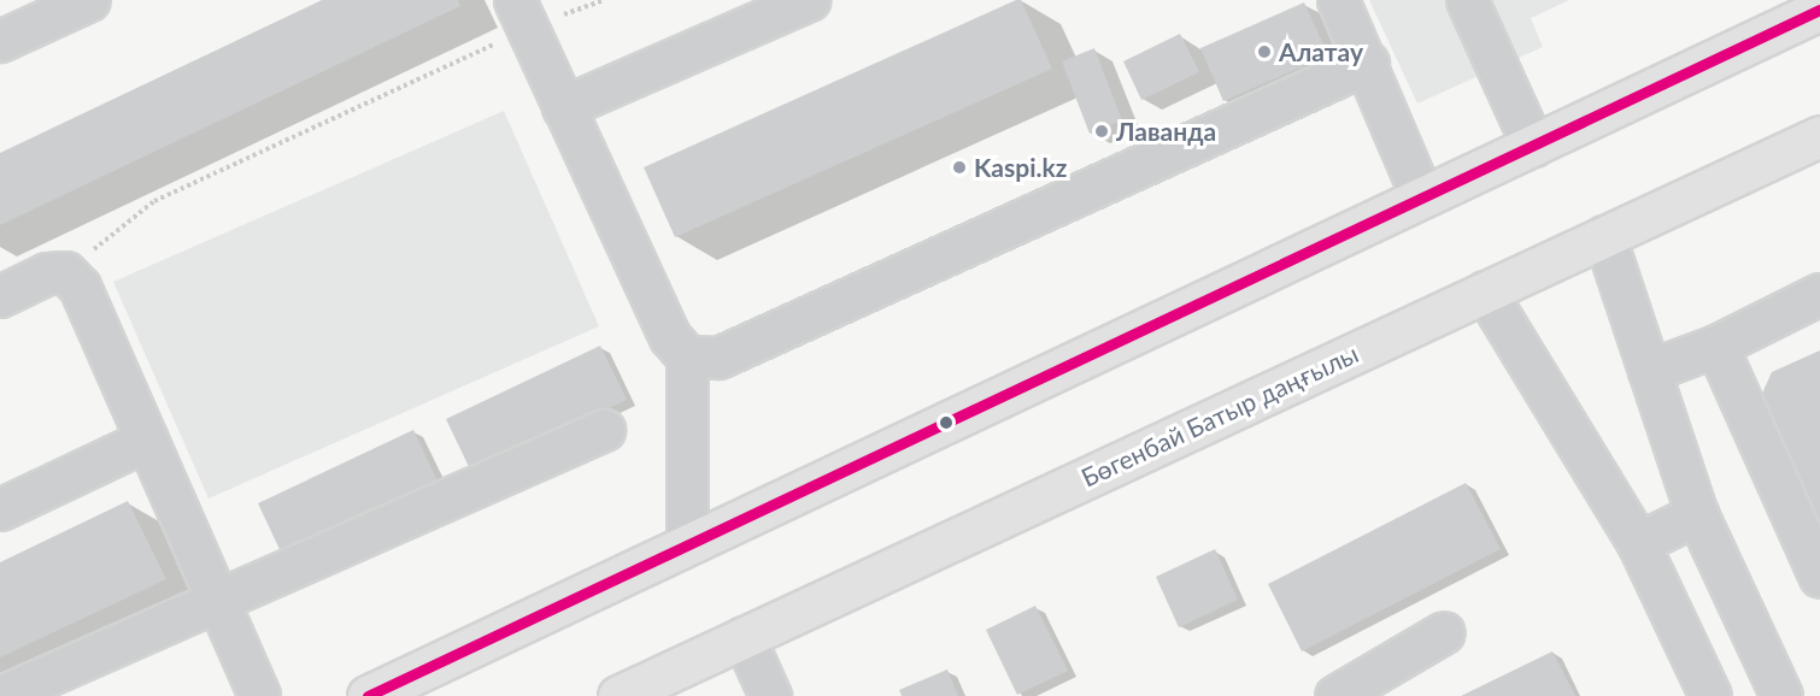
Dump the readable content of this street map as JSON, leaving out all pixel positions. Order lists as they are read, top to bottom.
{
  "streets": {
    "main road": ["Бөгенбай Батыр даңғылы"]
  },
  "places": ["Алатау", "Лаванда", "Kaspi.kz"]
}
